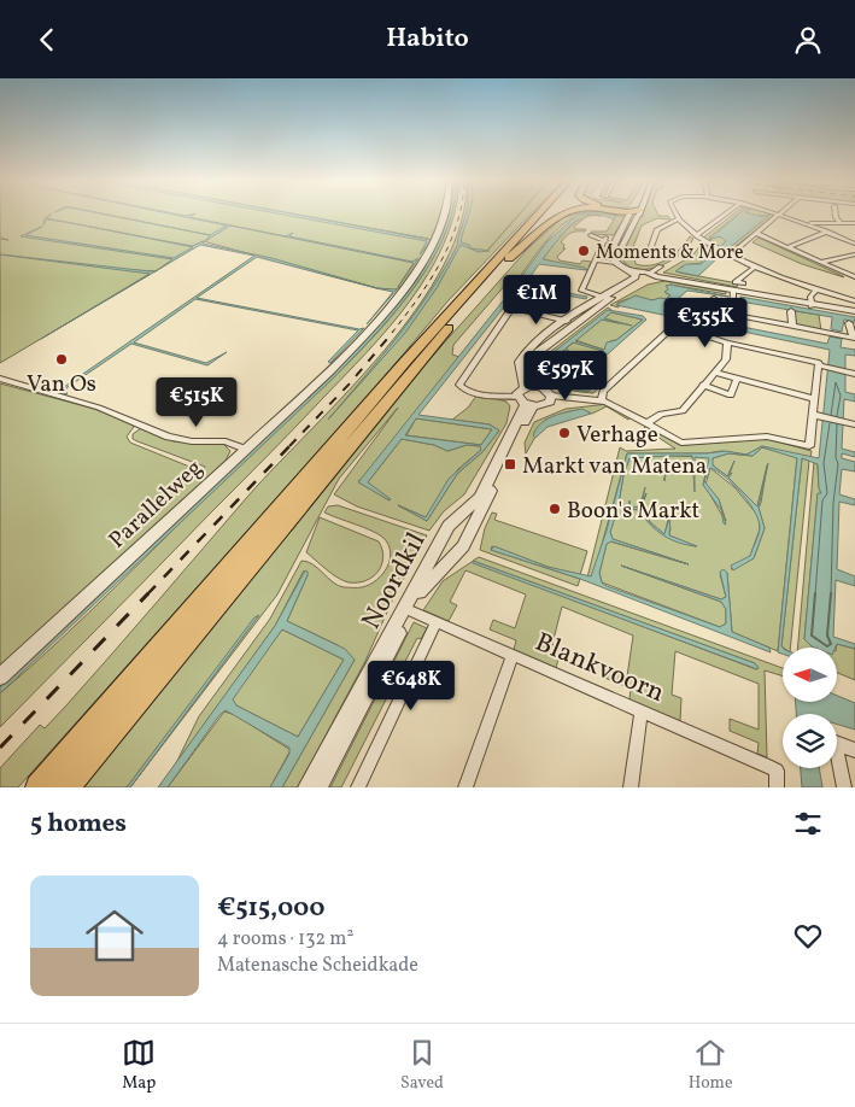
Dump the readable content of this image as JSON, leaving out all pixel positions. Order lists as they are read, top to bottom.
{
  "streets": {
    "street": ["Parallelweg", "Noordkil", "Blankvoorn"]
  },
  "crossings": [
    ["Noordkil", "Blankvoorn"]
  ],
  "places": {
    "other": [
      "Moments & More",
      "Van Os",
      "Verhage",
      "Boon's Markt"
    ],
    "transit": ["Markt van Matena"]
  },
  "north": "left",
  "page": {
    "header": "Habito",
    "price": [
      "€1M",
      "€355K",
      "€597K",
      "€515K",
      "€648K"
    ],
    "heading": "5 homes",
    "list": [
      {
        "name": "€515,000",
        "note": "4 rooms · 132 m² · Matenasche Scheidkade"
      }
    ],
    "tabs": ["Map", "Saved", "Home"]
  }
}
